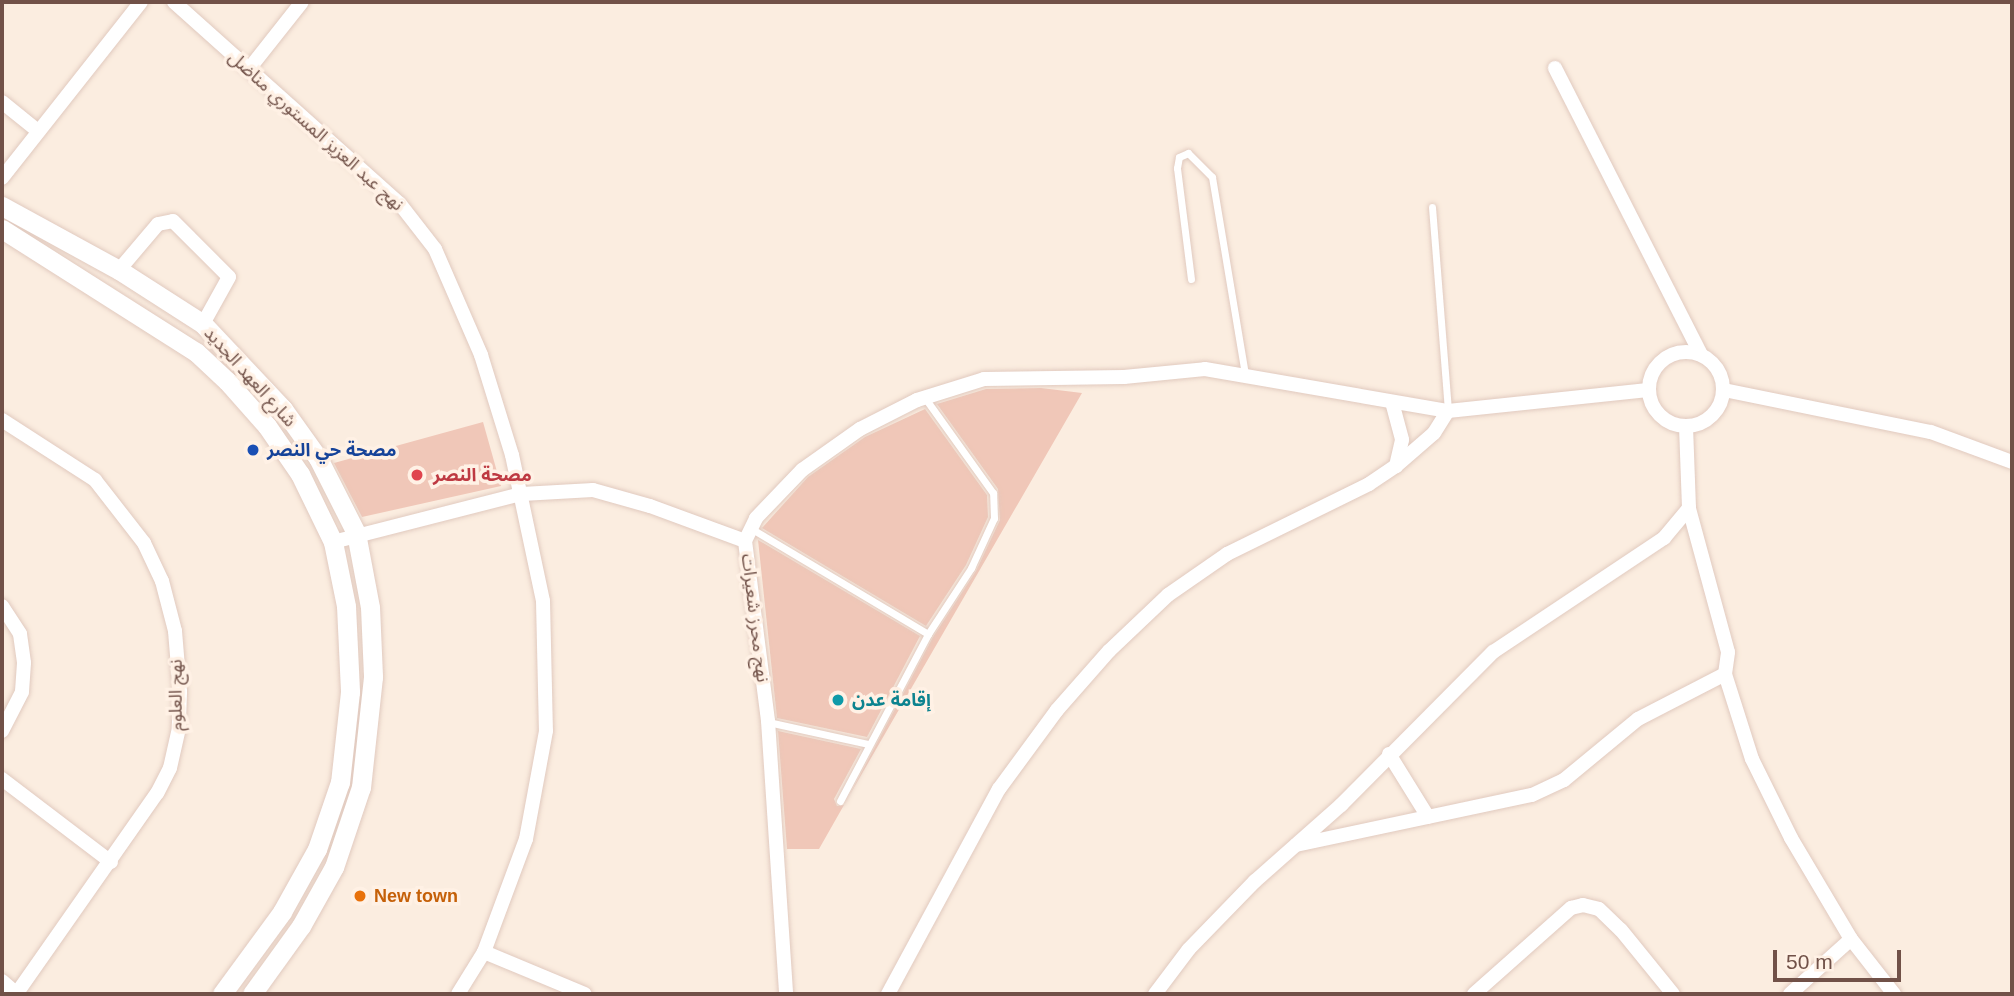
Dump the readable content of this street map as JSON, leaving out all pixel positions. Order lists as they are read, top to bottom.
{
  "streets": {
    "main road": ["شارع العهد الجديد"],
    "street": ["نهج عبد العزيز المستوري مناضل", "نهج محرز شعيرات", "نهج العلوم"]
  },
  "crossings": [
    ["نهج عبد العزيز المستوري مناضل", "نهج محرز شعيرات"],
    ["شارع العهد الجديد", "نهج محرز شعيرات"]
  ],
  "places": [
    "مصحة حي النصر",
    "مصحة النصر",
    "إقامة عدن",
    "New town"
  ],
  "scale_bar": "50 m"
}
